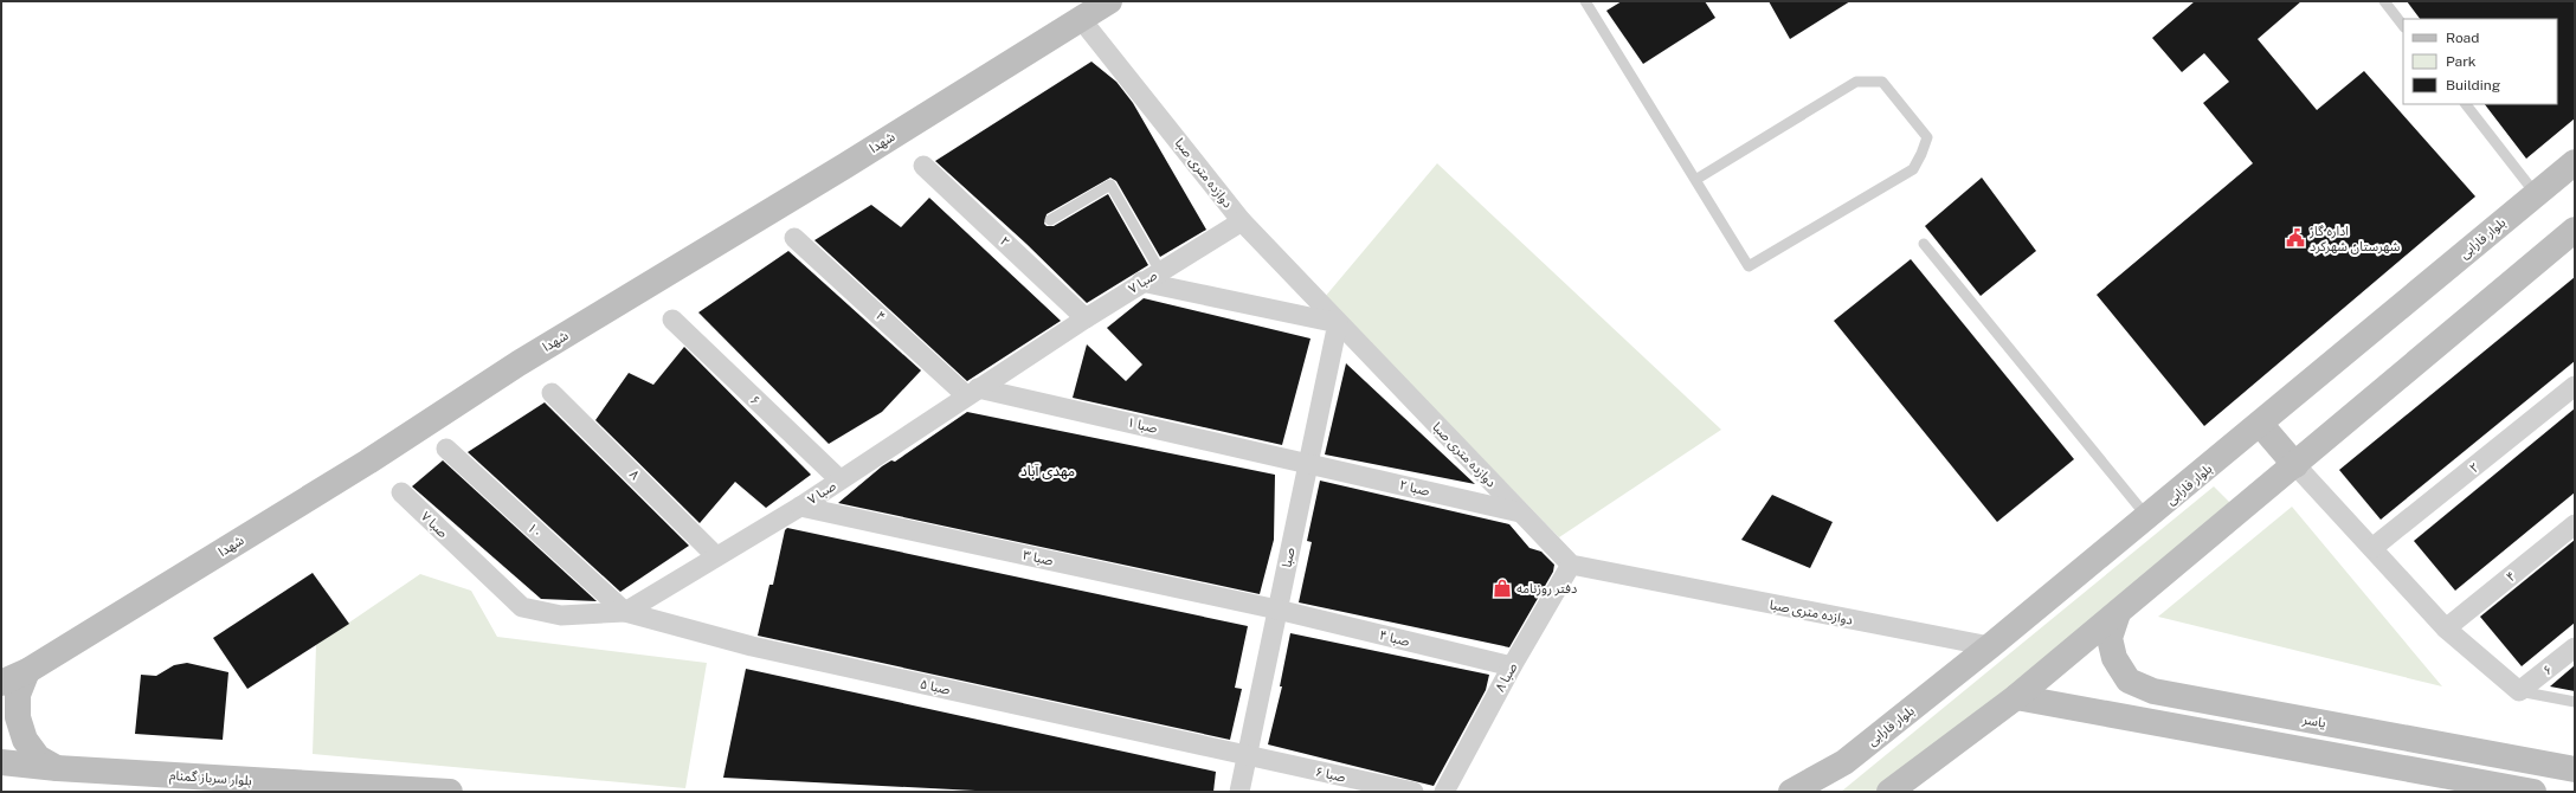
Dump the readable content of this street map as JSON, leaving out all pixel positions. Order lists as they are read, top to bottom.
{
  "streets": {
    "main road": [
      "شهدا",
      "بلوار فارابی",
      "یاسر",
      "بلوار سرباز گمنام"
    ],
    "street": [
      "دوازده متری صبا",
      "۲",
      "صبا ۷",
      "۴",
      "۶",
      "صبا ۱",
      "۸",
      "صبا ۲",
      "۱۰",
      "صبا ۳",
      "صبا",
      "صبا ۴",
      "صبا ۸",
      "صبا ۵",
      "صبا ۶"
    ]
  },
  "crossings": [
    ["شهدا", "دوازده متری صبا"],
    ["دوازده متری صبا", "بلوار فارابی"],
    ["دوازده متری صبا", "صبا ۷"],
    ["دوازده متری صبا", "صبا ۲"],
    ["دوازده متری صبا", "صبا"],
    ["دوازده متری صبا", "صبا ۸"],
    ["۲", "صبا ۷"],
    ["صبا ۷", "۴"],
    ["صبا ۷", "۶"],
    ["صبا ۷", "صبا ۱"],
    ["صبا ۷", "۸"],
    ["صبا ۷", "۱۰"],
    ["صبا ۷", "صبا ۳"],
    ["صبا ۷", "صبا ۵"],
    ["۴", "صبا ۱"],
    ["صبا ۱", "صبا ۲"],
    ["صبا ۱", "صبا"],
    ["صبا ۲", "صبا"],
    ["۱۰", "صبا ۵"],
    ["صبا ۳", "صبا"],
    ["صبا ۳", "صبا ۴"],
    ["صبا", "صبا ۴"],
    ["صبا", "صبا ۵"],
    ["صبا", "صبا ۶"],
    ["صبا ۴", "صبا ۸"],
    ["صبا ۵", "صبا ۶"]
  ],
  "districts": ["مهدی آباد"],
  "places": {
    "public building": ["اداره گاز شهرستان شهرکرد"],
    "shop": ["دفتر روزنامه"]
  },
  "legend": ["Road", "Park", "Building"]
}
